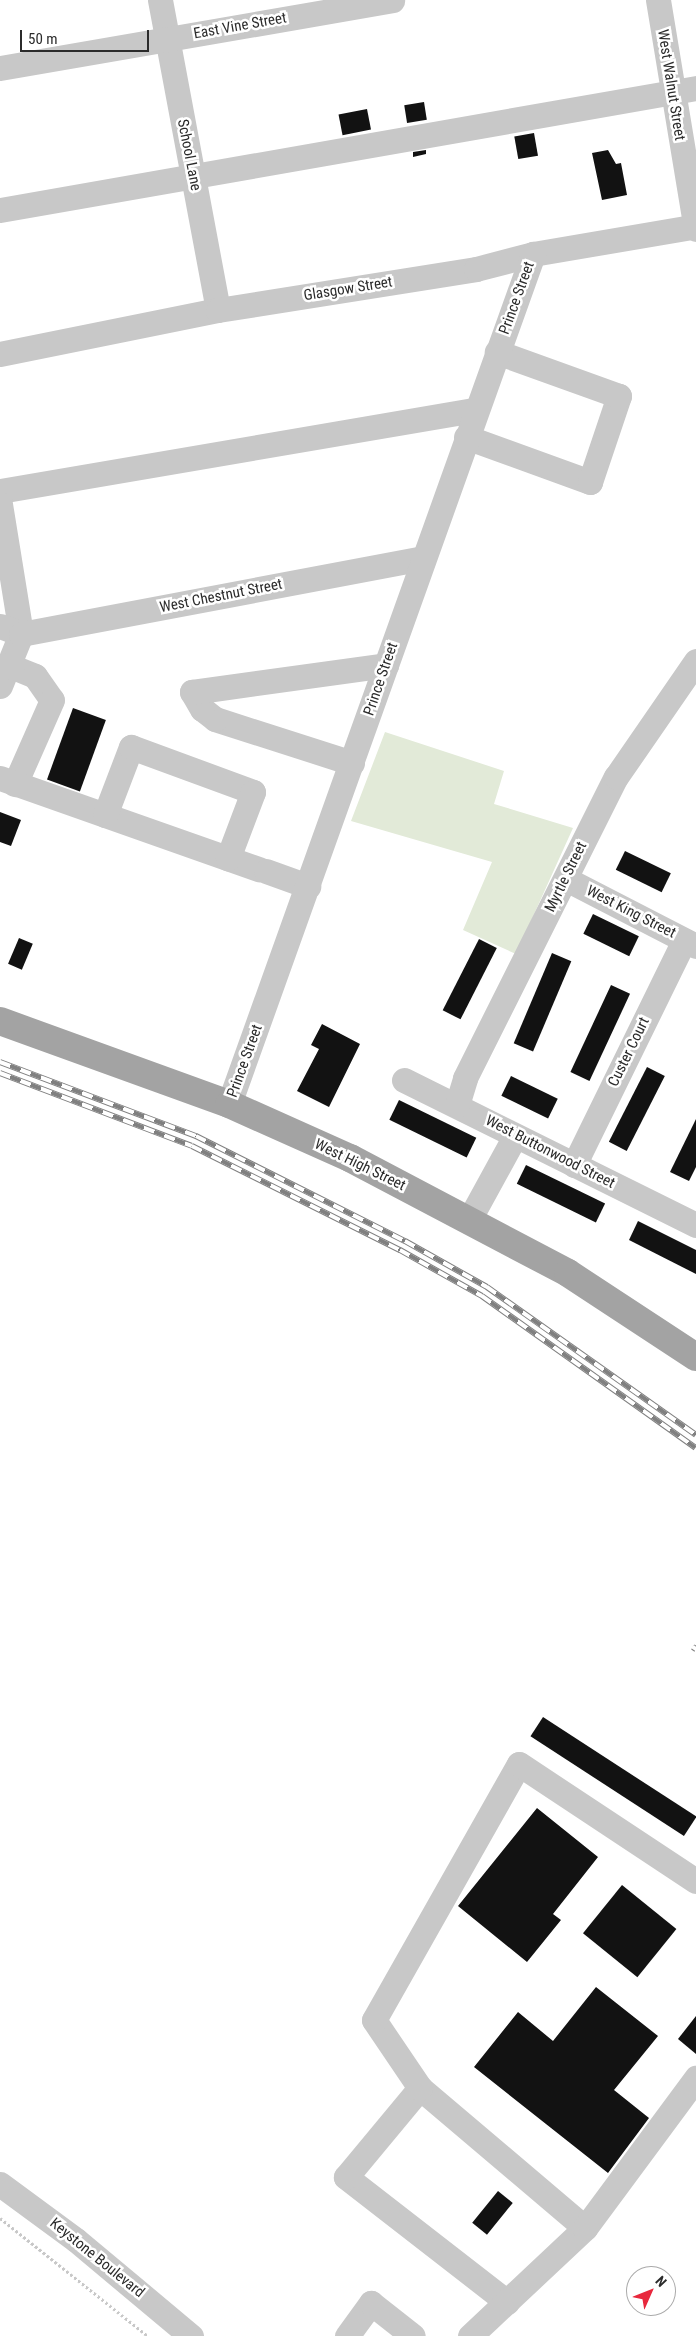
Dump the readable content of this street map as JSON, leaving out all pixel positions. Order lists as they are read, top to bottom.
{
  "streets": {
    "main road": ["West High Street"],
    "street": [
      "East Vine Street",
      "West Walnut Street",
      "School Lane",
      "Glasgow Street",
      "Prince Street",
      "West Chestnut Street",
      "Myrtle Street",
      "West King Street",
      "Custer Court",
      "West Buttonwood Street",
      "Keystone Boulevard"
    ]
  },
  "crossings": [
    ["East Vine Street", "School Lane"],
    ["West Walnut Street", "Glasgow Street"],
    ["School Lane", "Glasgow Street"],
    ["Glasgow Street", "Prince Street"],
    ["Prince Street", "West Chestnut Street"],
    ["Prince Street", "West High Street"],
    ["Myrtle Street", "West King Street"],
    ["Myrtle Street", "West Buttonwood Street"],
    ["West King Street", "Custer Court"],
    ["Custer Court", "West Buttonwood Street"]
  ],
  "scale_bar": "50 m",
  "north": "top right"
}
